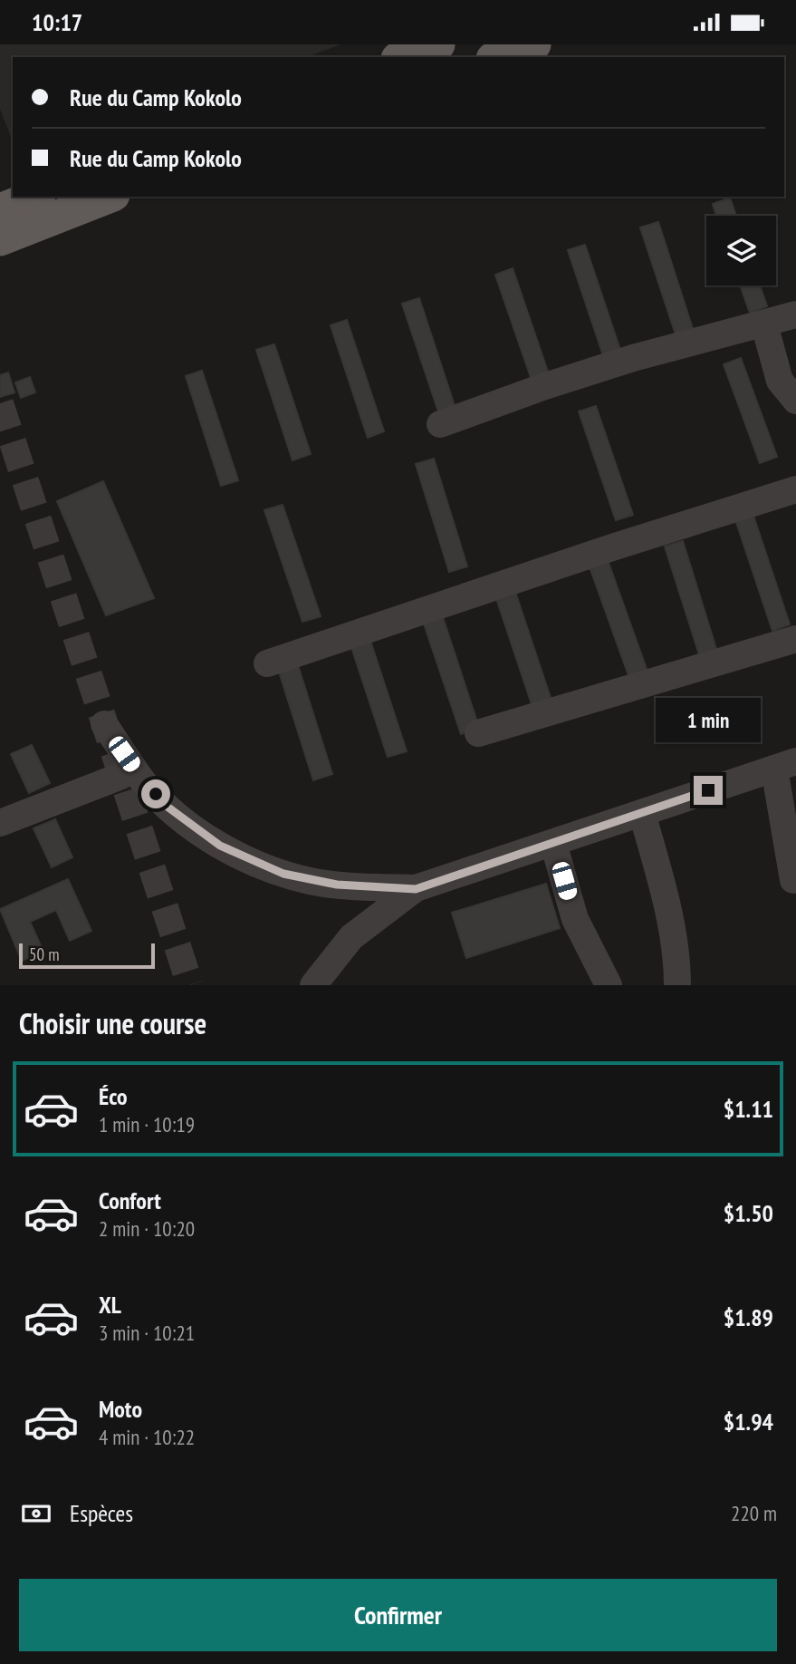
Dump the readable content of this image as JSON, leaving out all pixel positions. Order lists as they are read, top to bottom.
{
  "scale_bar": "50 m",
  "page": {
    "status": "10:17",
    "banner": ["Rue du Camp Kokolo", "Rue du Camp Kokolo"],
    "bubble": "1 min",
    "scale": "50 m",
    "heading": "Choisir une course",
    "list": [
      {
        "name": "Éco",
        "note": "1 min · 10:19",
        "value": "$1.11"
      },
      {
        "name": "Confort",
        "note": "2 min · 10:20",
        "value": "$1.50"
      },
      {
        "name": "XL",
        "note": "3 min · 10:21",
        "value": "$1.89"
      },
      {
        "name": "Moto",
        "note": "4 min · 10:22",
        "value": "$1.94"
      }
    ],
    "pay": ["Espèces", "220 m"],
    "buttons": "Confirmer"
  }
}
